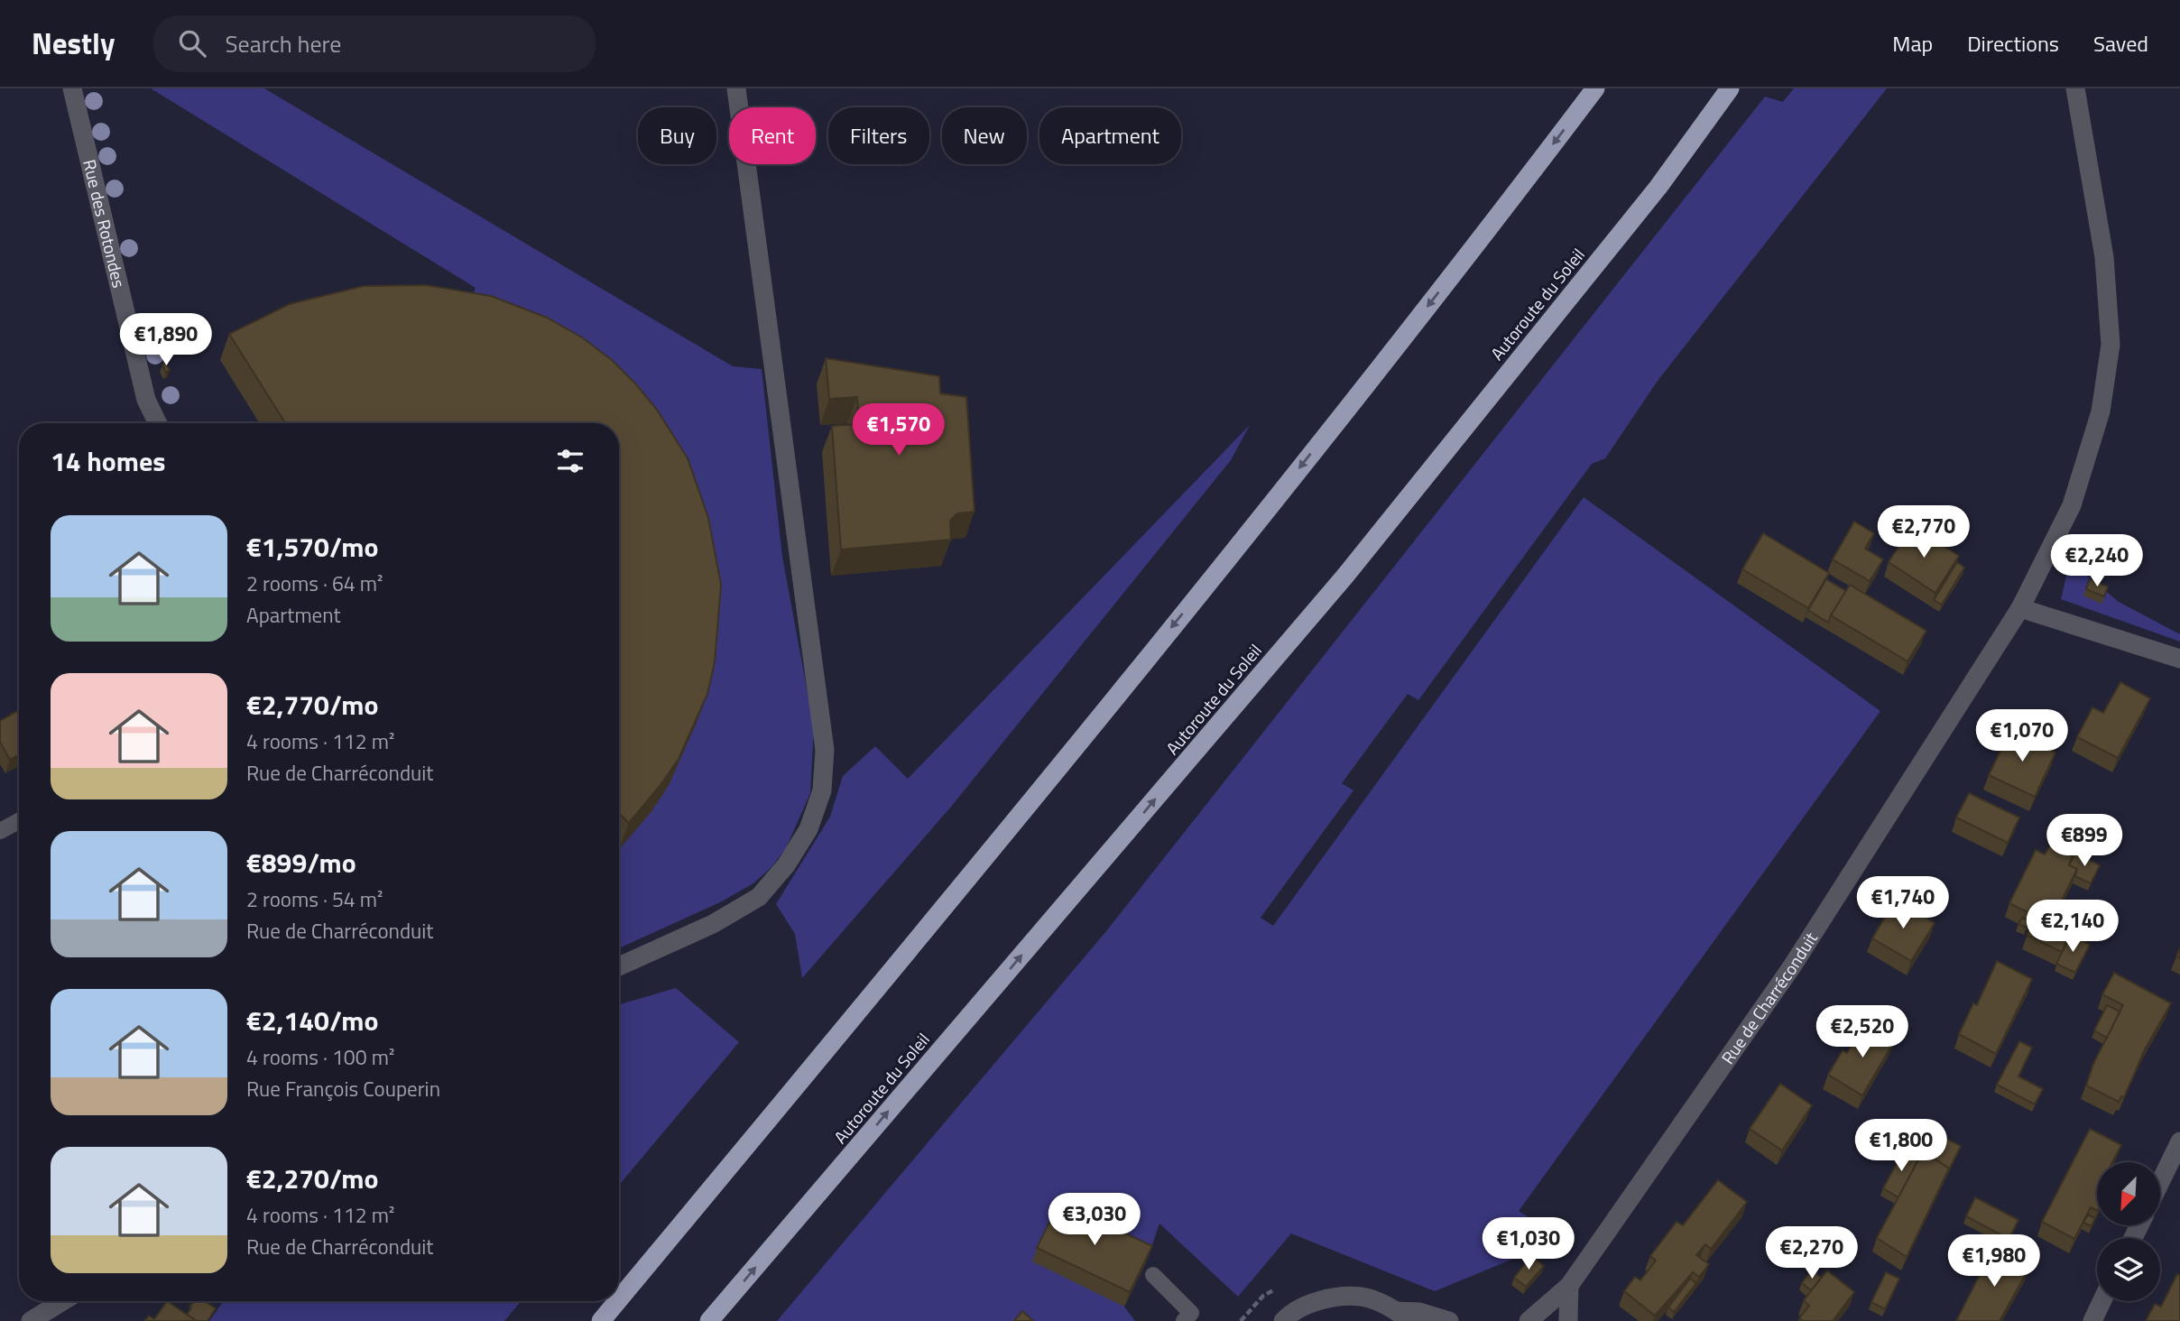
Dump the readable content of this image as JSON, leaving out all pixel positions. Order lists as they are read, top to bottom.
{
  "streets": {
    "highway": ["Autoroute du Soleil"],
    "street": ["Rue des Rotondes", "Rue de Charréconduit"]
  },
  "north": "bottom left",
  "page": {
    "header": "Nestly",
    "search": "Search here",
    "nav": ["Map", "Directions", "Saved"],
    "chip": [
      "Buy",
      "Rent",
      "Filters",
      "New",
      "Apartment"
    ],
    "price": [
      "€1,890",
      "€1,570",
      "€2,770",
      "€2,240",
      "€1,070",
      "€899",
      "€1,740",
      "€2,140",
      "€2,520",
      "€1,800",
      "€3,030",
      "€1,030",
      "€2,270",
      "€1,980"
    ],
    "heading": "14 homes",
    "list": [
      {
        "name": "€1,570/mo",
        "note": "2 rooms · 64 m² · Apartment"
      },
      {
        "name": "€2,770/mo",
        "note": "4 rooms · 112 m² · Rue de Charréconduit"
      },
      {
        "name": "€899/mo",
        "note": "2 rooms · 54 m² · Rue de Charréconduit"
      },
      {
        "name": "€2,140/mo",
        "note": "4 rooms · 100 m² · Rue François Couperin"
      },
      {
        "name": "€2,270/mo",
        "note": "4 rooms · 112 m² · Rue de Charréconduit"
      }
    ]
  }
}
